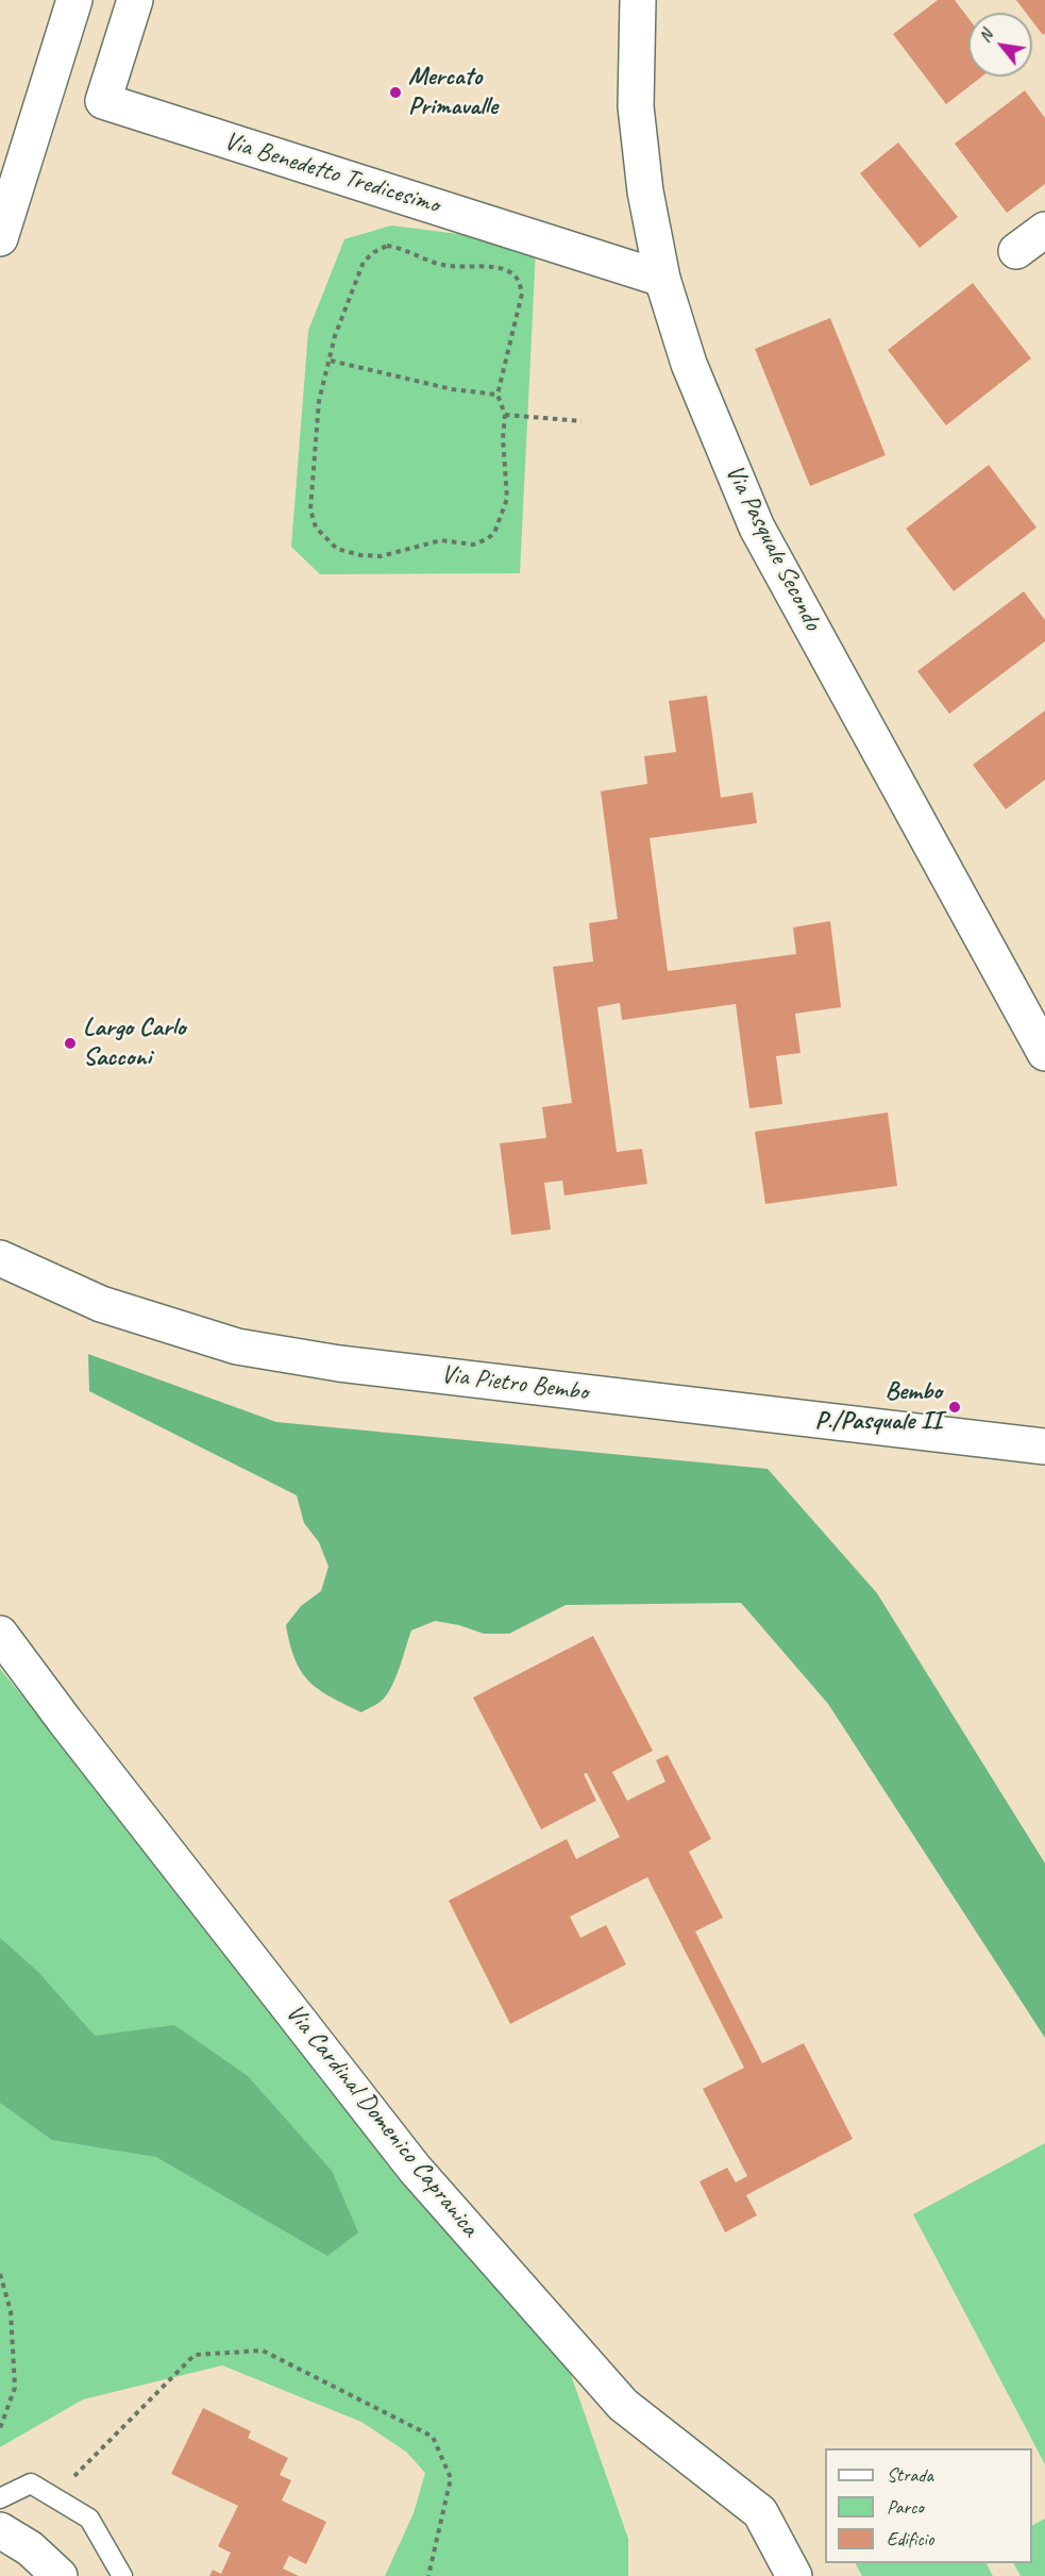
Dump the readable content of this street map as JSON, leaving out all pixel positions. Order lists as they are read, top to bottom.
{
  "streets": {
    "street": [
      "Via Benedetto Tredicesimo",
      "Via Pasquale Secondo",
      "Via Pietro Bembo",
      "Via Cardinal Domenico Capranica"
    ]
  },
  "crossings": [
    ["Via Benedetto Tredicesimo", "Via Pasquale Secondo"]
  ],
  "places": ["Mercato Primavalle", "Largo Carlo Sacconi", "Bembo P./Pasquale II"],
  "legend": ["Strada", "Parco", "Edificio"],
  "north": "top left"
}
